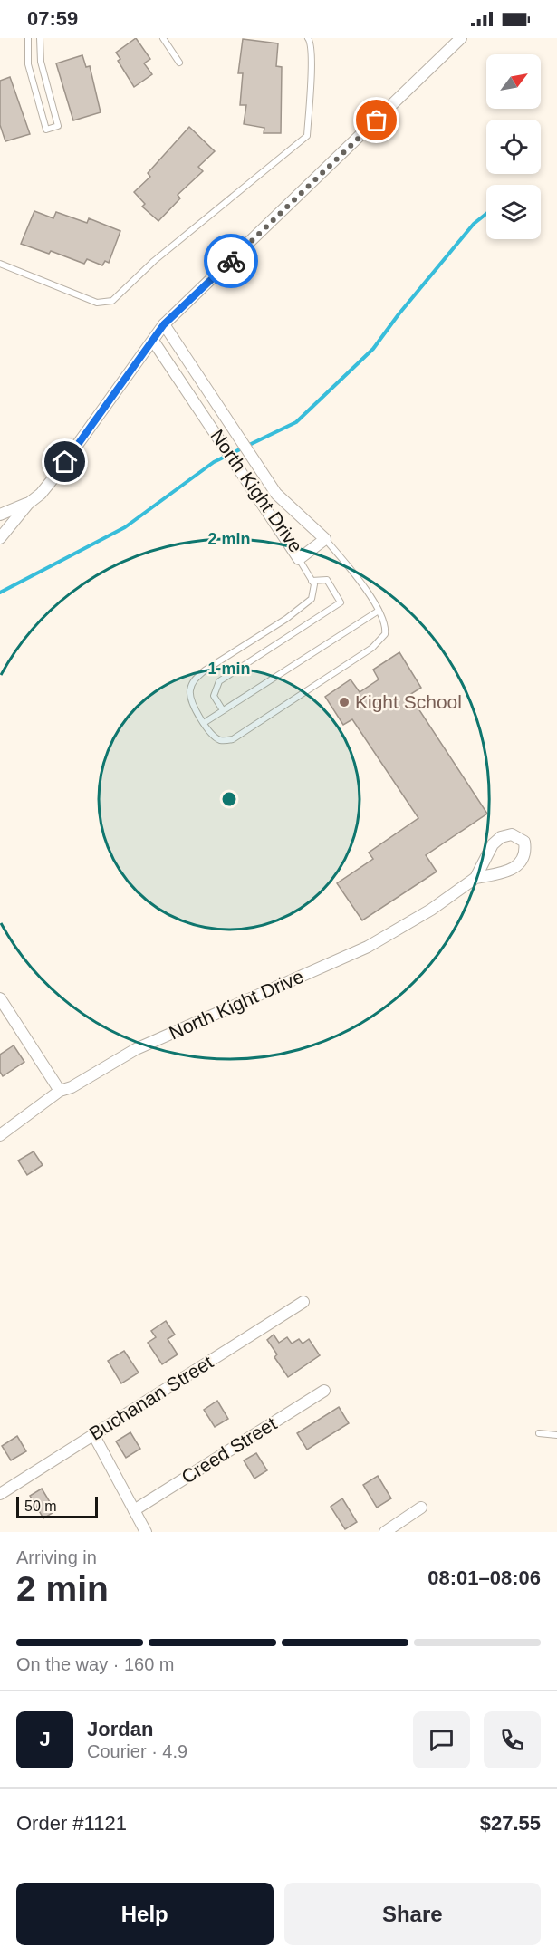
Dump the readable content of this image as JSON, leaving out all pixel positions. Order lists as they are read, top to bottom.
{
  "streets": {
    "street": ["North Kight Drive", "Buchanan Street", "Creed Street"]
  },
  "places": ["Kight School"],
  "scale_bar": "50 m",
  "north": "top right",
  "page": {
    "status": "07:59",
    "scale": "50 m",
    "heading": ["2 min", "Arriving in", "08:01–08:06"],
    "panel": [
      "Jordan",
      "Courier · 4.9",
      "Order #1121",
      "$27.55"
    ],
    "bar": "On the way · 160 m",
    "round": "J",
    "buttons": ["Help", "Share"]
  },
  "rings": ["2 min", "1 min"]
}
